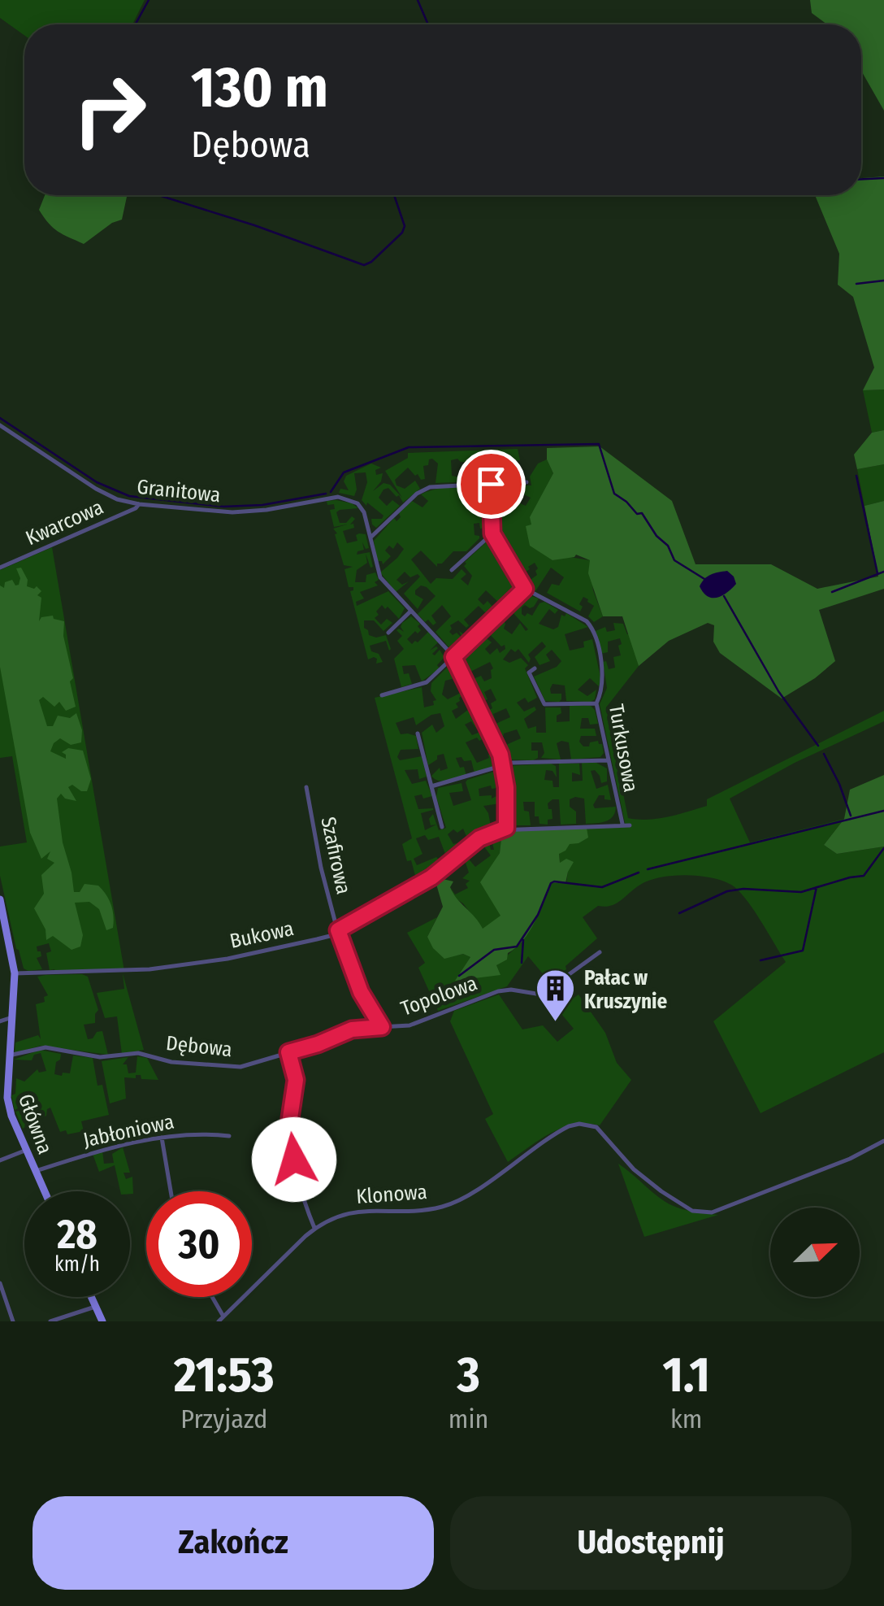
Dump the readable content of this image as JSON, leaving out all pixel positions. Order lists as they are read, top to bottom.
{
  "streets": {
    "main road": ["Główna"],
    "street": [
      "Granitowa",
      "Kwarcowa",
      "Turkusowa",
      "Szafirowa",
      "Bukowa",
      "Topolowa",
      "Dębowa",
      "Jabłoniowa",
      "Klonowa"
    ]
  },
  "crossings": [
    ["Granitowa", "Kwarcowa"],
    ["Turkusowa", "Bukowa"],
    ["Szafirowa", "Bukowa"],
    ["Szafirowa", "Topolowa"],
    ["Bukowa", "Topolowa"],
    ["Bukowa", "Główna"],
    ["Topolowa", "Dębowa"],
    ["Dębowa", "Główna"],
    ["Główna", "Jabłoniowa"]
  ],
  "places": {
    "building": ["Pałac w Kruszynie"]
  },
  "north": "top right",
  "page": {
    "turn": ["130 m", "Dębowa"],
    "speed": "28 km/h",
    "limit": "30",
    "eta": [
      "21:53",
      "Przyjazd",
      "3",
      "min",
      "1.1",
      "km"
    ],
    "buttons": ["Zakończ", "Udostępnij"]
  }
}
